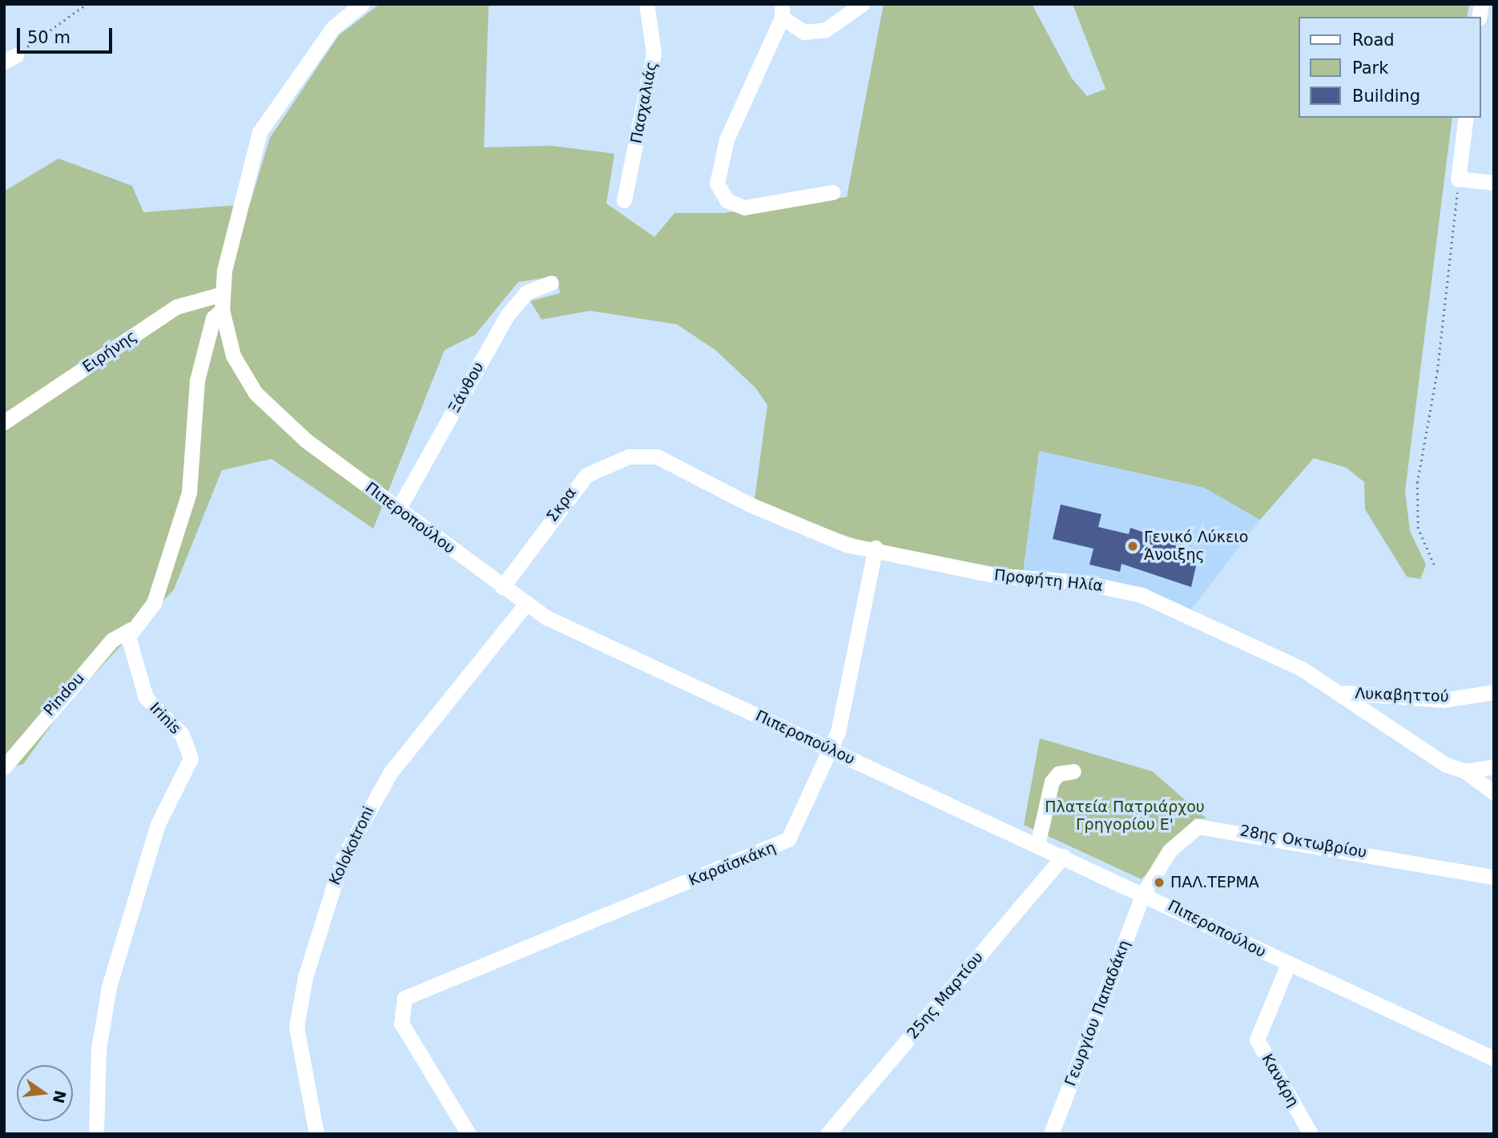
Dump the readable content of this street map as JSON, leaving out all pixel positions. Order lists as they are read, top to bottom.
{
  "streets": {
    "street": [
      "Πασχαλιάς",
      "Ειρήνης",
      "Ξάνθου",
      "Σκρα",
      "Πιπεροπούλου",
      "Προφήτη Ηλία",
      "Pindou",
      "Λυκαβηττού",
      "Irinis",
      "28ης Οκτωβρίου",
      "Kolokotroni",
      "Καραϊσκάκη",
      "25ης Μαρτίου",
      "Γεωργίου Παπαδάκη",
      "Κανάρη"
    ]
  },
  "crossings": [
    ["Ειρήνης", "Πιπεροπούλου"],
    ["Ξάνθου", "Πιπεροπούλου"],
    ["Σκρα", "Πιπεροπούλου"],
    ["Σκρα", "Προφήτη Ηλία"],
    ["Πιπεροπούλου", "28ης Οκτωβρίου"],
    ["Πιπεροπούλου", "Kolokotroni"],
    ["Πιπεροπούλου", "Καραϊσκάκη"],
    ["Πιπεροπούλου", "25ης Μαρτίου"],
    ["Πιπεροπούλου", "Γεωργίου Παπαδάκη"],
    ["Πιπεροπούλου", "Κανάρη"],
    ["Προφήτη Ηλία", "Λυκαβηττού"],
    ["Προφήτη Ηλία", "Καραϊσκάκη"],
    ["Pindou", "Irinis"],
    ["28ης Οκτωβρίου", "Γεωργίου Παπαδάκη"]
  ],
  "parks": ["Πλατεία Πατριάρχου Γρηγορίου Ε'"],
  "places": ["Γενικό Λύκειο Άνοιξης", "ΠΑΛ.ΤΕΡΜΑ"],
  "legend": ["Road", "Park", "Building"],
  "scale_bar": "50 m",
  "north": "right"
}
